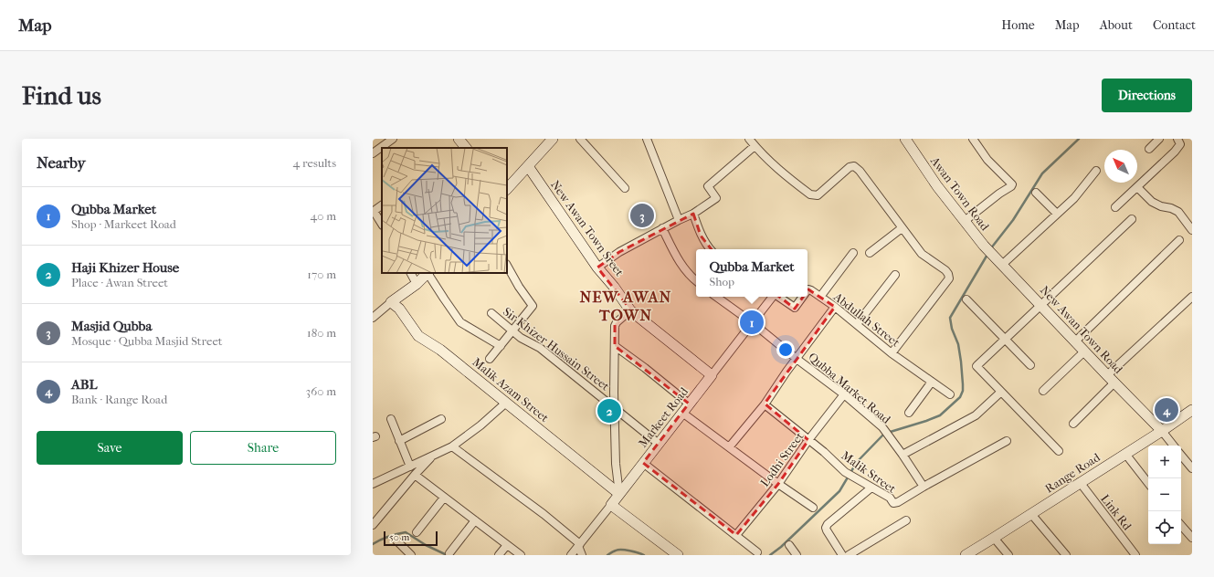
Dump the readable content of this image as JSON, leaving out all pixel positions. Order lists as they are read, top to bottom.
{
  "streets": {
    "street": [
      "Awan Town Road",
      "New Awan Town Sreet",
      "Abdullah Street",
      "New Awan Town Road",
      "Sir Khizer Hussain Street",
      "Qubba Market Road",
      "Malik Azam Street",
      "Markeet Road",
      "Lodhi Street",
      "Malik Street",
      "Range Road",
      "Link Rd"
    ]
  },
  "crossings": [
    ["Awan Town Road", "New Awan Town Road"],
    ["New Awan Town Sreet", "Markeet Road"],
    ["New Awan Town Road", "Range Road"],
    ["Sir Khizer Hussain Street", "Markeet Road"],
    ["Qubba Market Road", "Markeet Road"],
    ["Qubba Market Road", "Lodhi Street"],
    ["Qubba Market Road", "Malik Street"],
    ["Malik Azam Street", "Markeet Road"],
    ["Lodhi Street", "Malik Street"],
    ["Range Road", "Link Rd"]
  ],
  "districts": ["NEW AWAN TOWN"],
  "scale_bar": "50 m",
  "north": "top left",
  "page": {
    "header": "Map",
    "nav": [
      "Home",
      "Map",
      "About",
      "Contact"
    ],
    "buttons": [
      "Directions",
      ["Save", "Share"]
    ],
    "title": "Find us",
    "heading": ["Nearby", "4 results"],
    "list": [
      {
        "mark": "1",
        "name": "Qubba Market",
        "note": "Shop · Markeet Road",
        "value": "40 m"
      },
      {
        "mark": "2",
        "name": "Haji Khizer House",
        "note": "Place · Awan Street",
        "value": "170 m"
      },
      {
        "mark": "3",
        "name": "Masjid Qubba",
        "note": "Mosque · Qubba Masjid Street",
        "value": "180 m"
      },
      {
        "mark": "4",
        "name": "ABL",
        "note": "Bank · Range Road",
        "value": "360 m"
      }
    ],
    "pins": [
      "3",
      "1",
      "4",
      "2"
    ],
    "popup": ["Qubba Market", "Shop"],
    "map_buttons": ["+", "−"],
    "scale": "50 m"
  }
}
